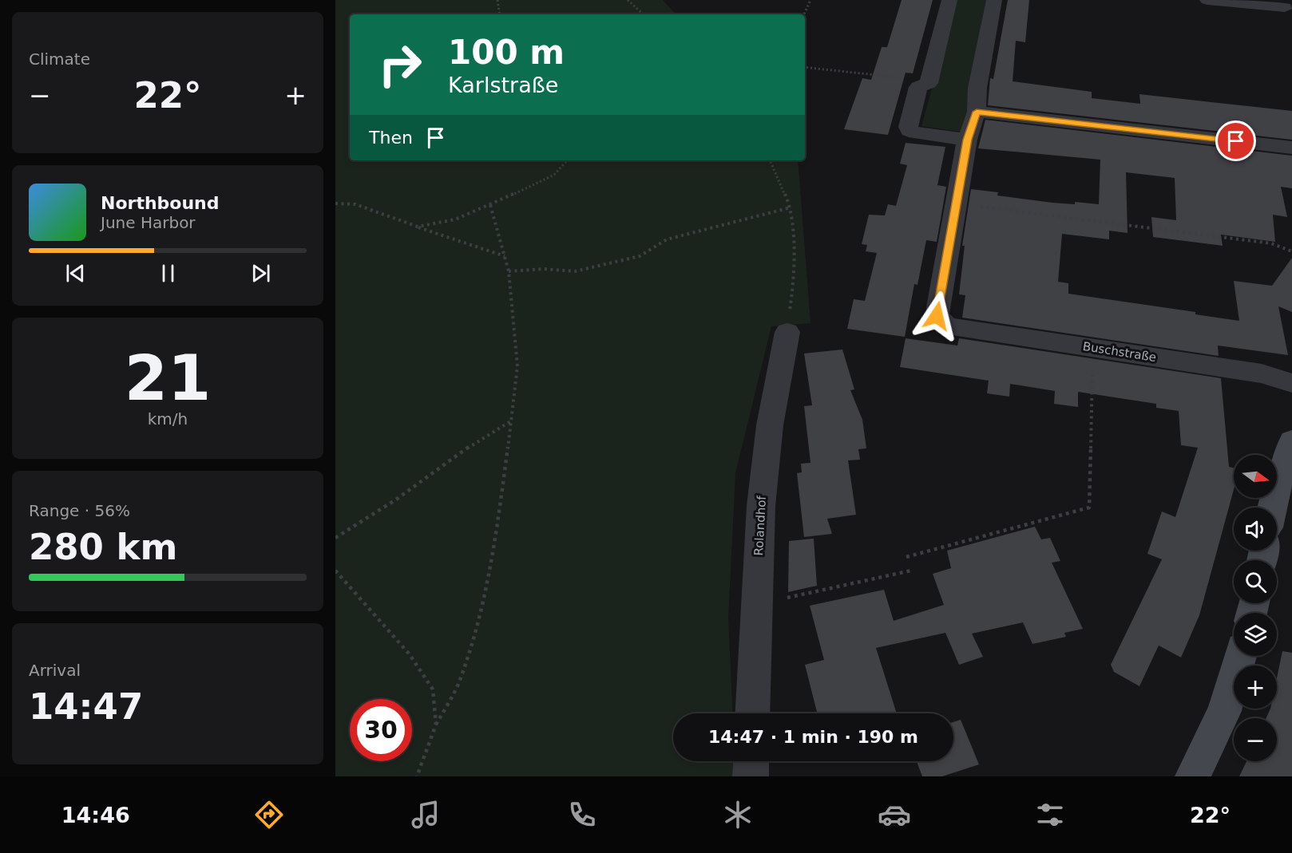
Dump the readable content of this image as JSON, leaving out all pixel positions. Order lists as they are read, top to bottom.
{
  "streets": {
    "street": ["Buschstraße", "Rolandhof"]
  },
  "north": "right",
  "page": {
    "tile": [
      "Climate",
      ["21", "km/h"],
      ["Range · 56%", "280 km"],
      ["Arrival", "14:47"]
    ],
    "turn": ["100 m", "Karlstraße"],
    "heat": ["−", "22°", "+"],
    "then": "Then",
    "song": ["Northbound", "June Harbor"],
    "map_buttons": ["+", "−"],
    "limit": "30",
    "trip": "14:47 · 1 min · 190 m",
    "tabs": ["14:46", "22°"]
  }
}
